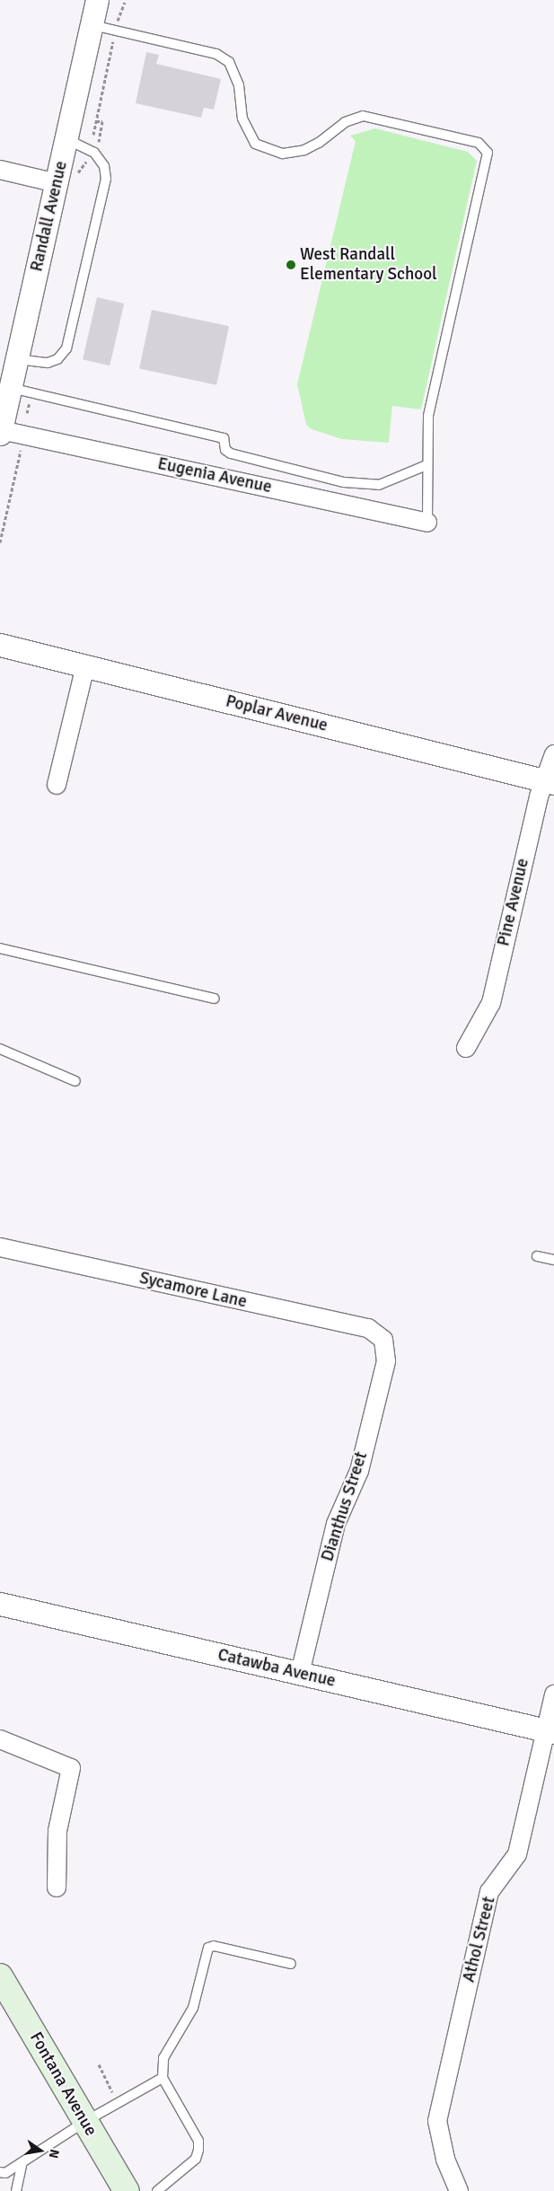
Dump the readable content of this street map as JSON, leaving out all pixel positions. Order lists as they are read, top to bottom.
{
  "streets": {
    "main road": ["Fontana Avenue"],
    "street": [
      "Randall Avenue",
      "Eugenia Avenue",
      "Poplar Avenue",
      "Pine Avenue",
      "Sycamore Lane",
      "Dianthus Street",
      "Catawba Avenue",
      "Athol Street"
    ]
  },
  "crossings": [
    ["Randall Avenue", "Eugenia Avenue"],
    ["Poplar Avenue", "Pine Avenue"],
    ["Sycamore Lane", "Dianthus Street"],
    ["Dianthus Street", "Catawba Avenue"],
    ["Catawba Avenue", "Athol Street"]
  ],
  "places": ["West Randall Elementary School"],
  "north": "right"
}
